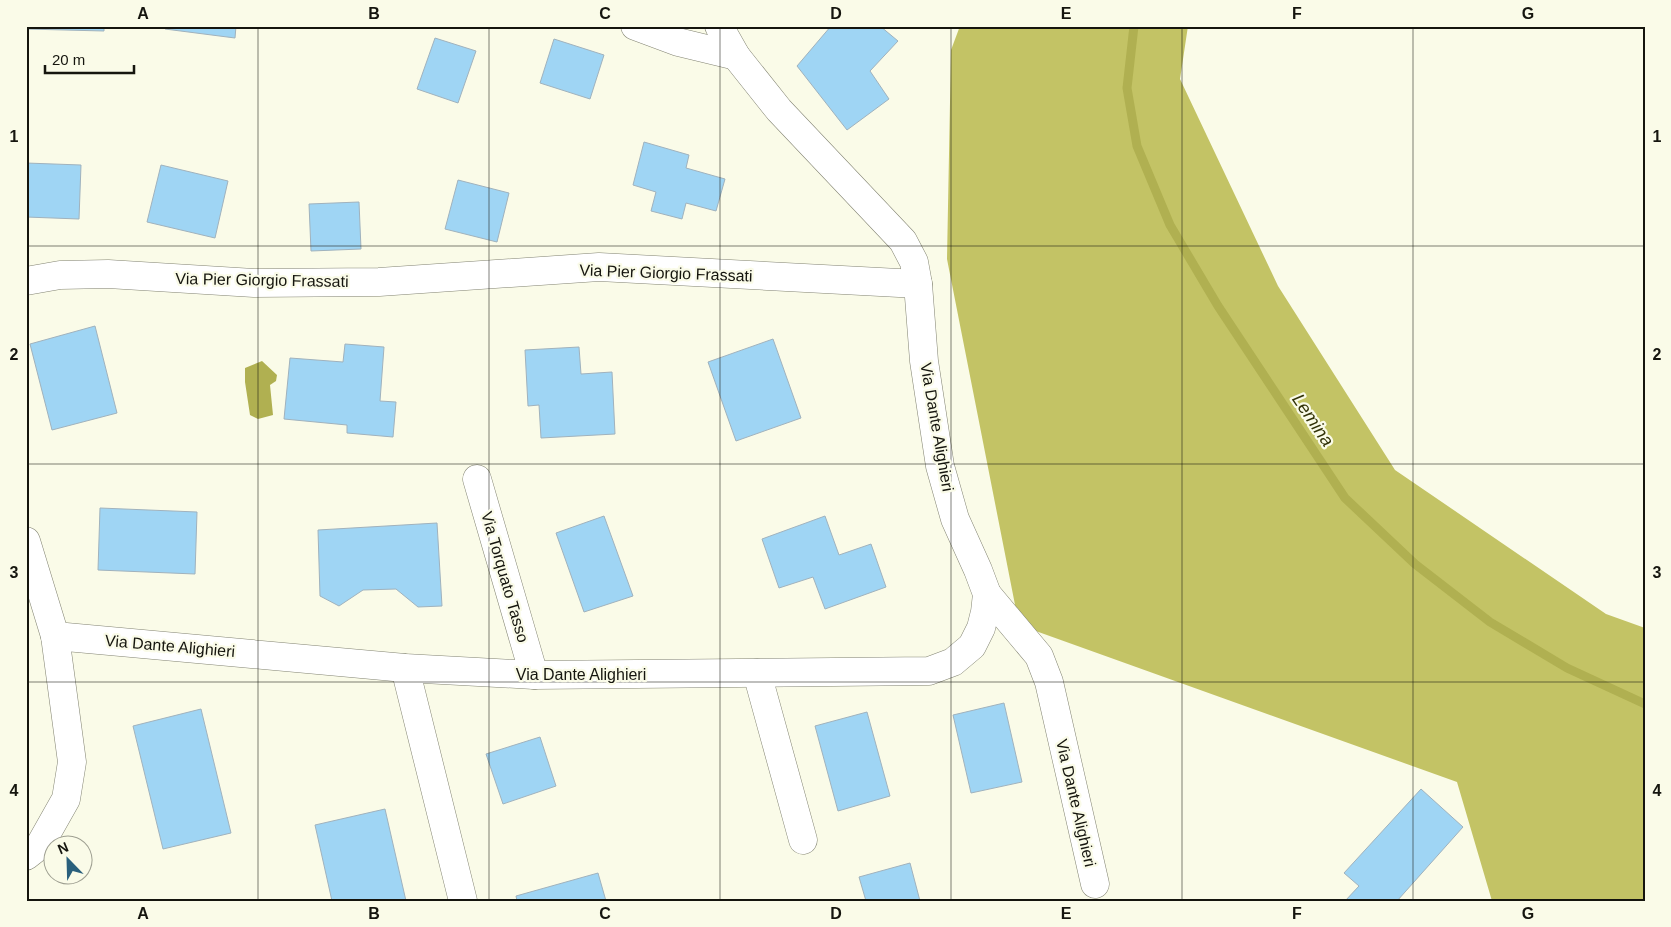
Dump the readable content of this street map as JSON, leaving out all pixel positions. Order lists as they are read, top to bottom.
{
  "streets": {
    "street": ["Via Pier Giorgio Frassati", "Via Dante Alighieri", "Via Torquato Tasso"]
  },
  "crossings": [
    ["Via Pier Giorgio Frassati", "Via Dante Alighieri"],
    ["Via Dante Alighieri", "Via Torquato Tasso"]
  ],
  "water": ["Lemina"],
  "scale_bar": "20 m",
  "north": "top left",
  "grid": {
    "columns": [
      "A",
      "B",
      "C",
      "D",
      "E",
      "F",
      "G"
    ],
    "rows": [
      "1",
      "2",
      "3",
      "4"
    ]
  }
}
